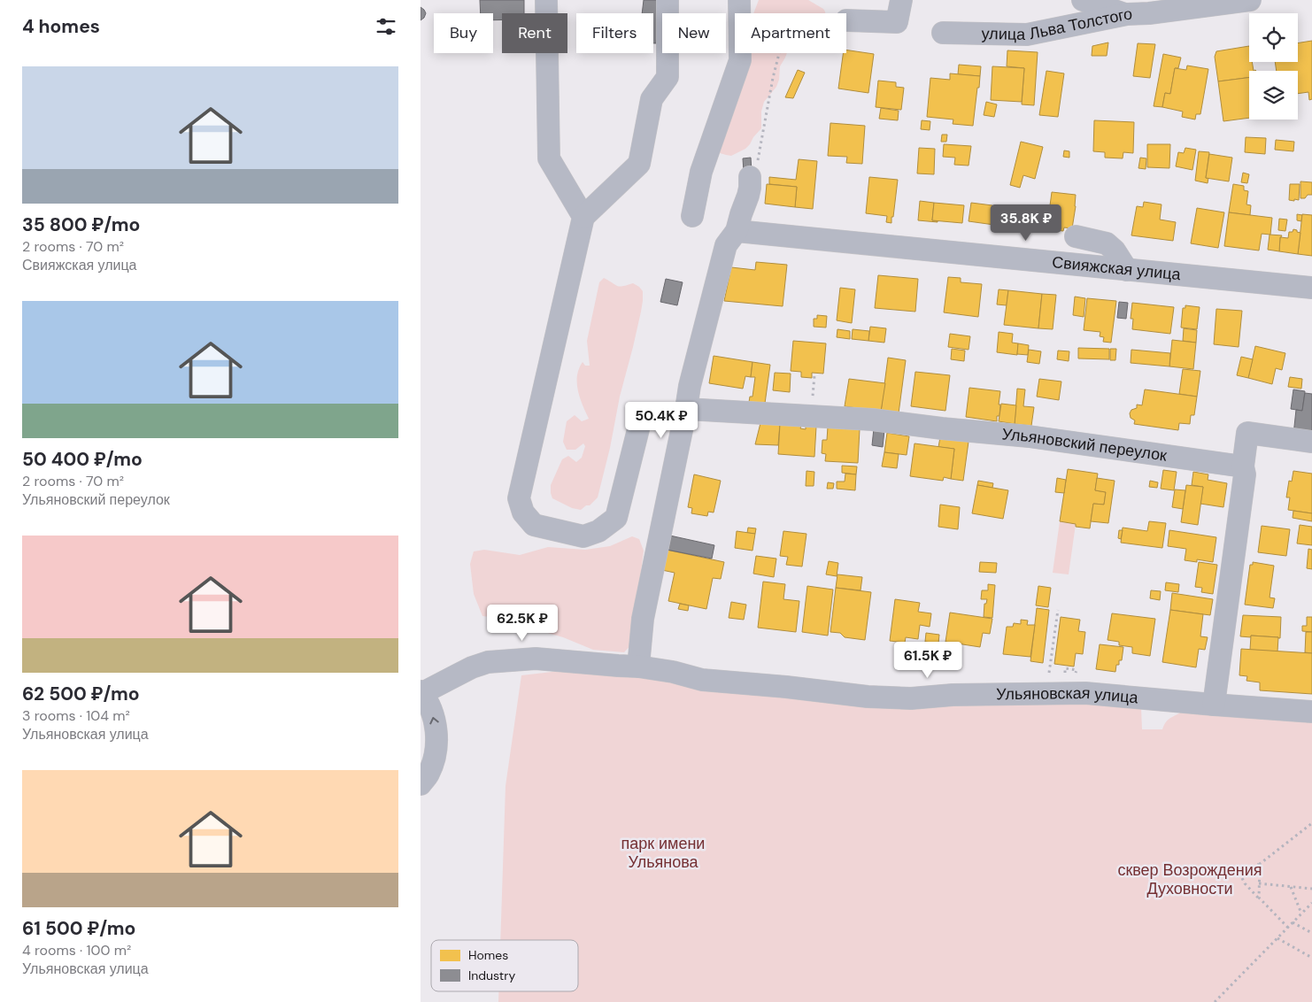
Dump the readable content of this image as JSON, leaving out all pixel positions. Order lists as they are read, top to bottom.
{
  "streets": {
    "street": [
      "улица Льва Толстого",
      "Свияжская улица",
      "Ульяновский переулок",
      "Ульяновская улица"
    ]
  },
  "parks": ["парк имени Ульянова", "сквер Возрождения Духовности"],
  "legend": ["Homes", "Industry"],
  "page": {
    "heading": "4 homes",
    "chip": [
      "Buy",
      "Rent",
      "Filters",
      "New",
      "Apartment"
    ],
    "list": [
      {
        "name": "35 800 ₽/mo",
        "note": "2 rooms · 70 m² · Свияжская улица"
      },
      {
        "name": "50 400 ₽/mo",
        "note": "2 rooms · 70 m² · Ульяновский переулок"
      },
      {
        "name": "62 500 ₽/mo",
        "note": "3 rooms · 104 m² · Ульяновская улица"
      },
      {
        "name": "61 500 ₽/mo",
        "note": "4 rooms · 100 m² · Ульяновская улица"
      }
    ],
    "price": [
      "35.8K ₽",
      "50.4K ₽",
      "62.5K ₽",
      "61.5K ₽"
    ]
  }
}
